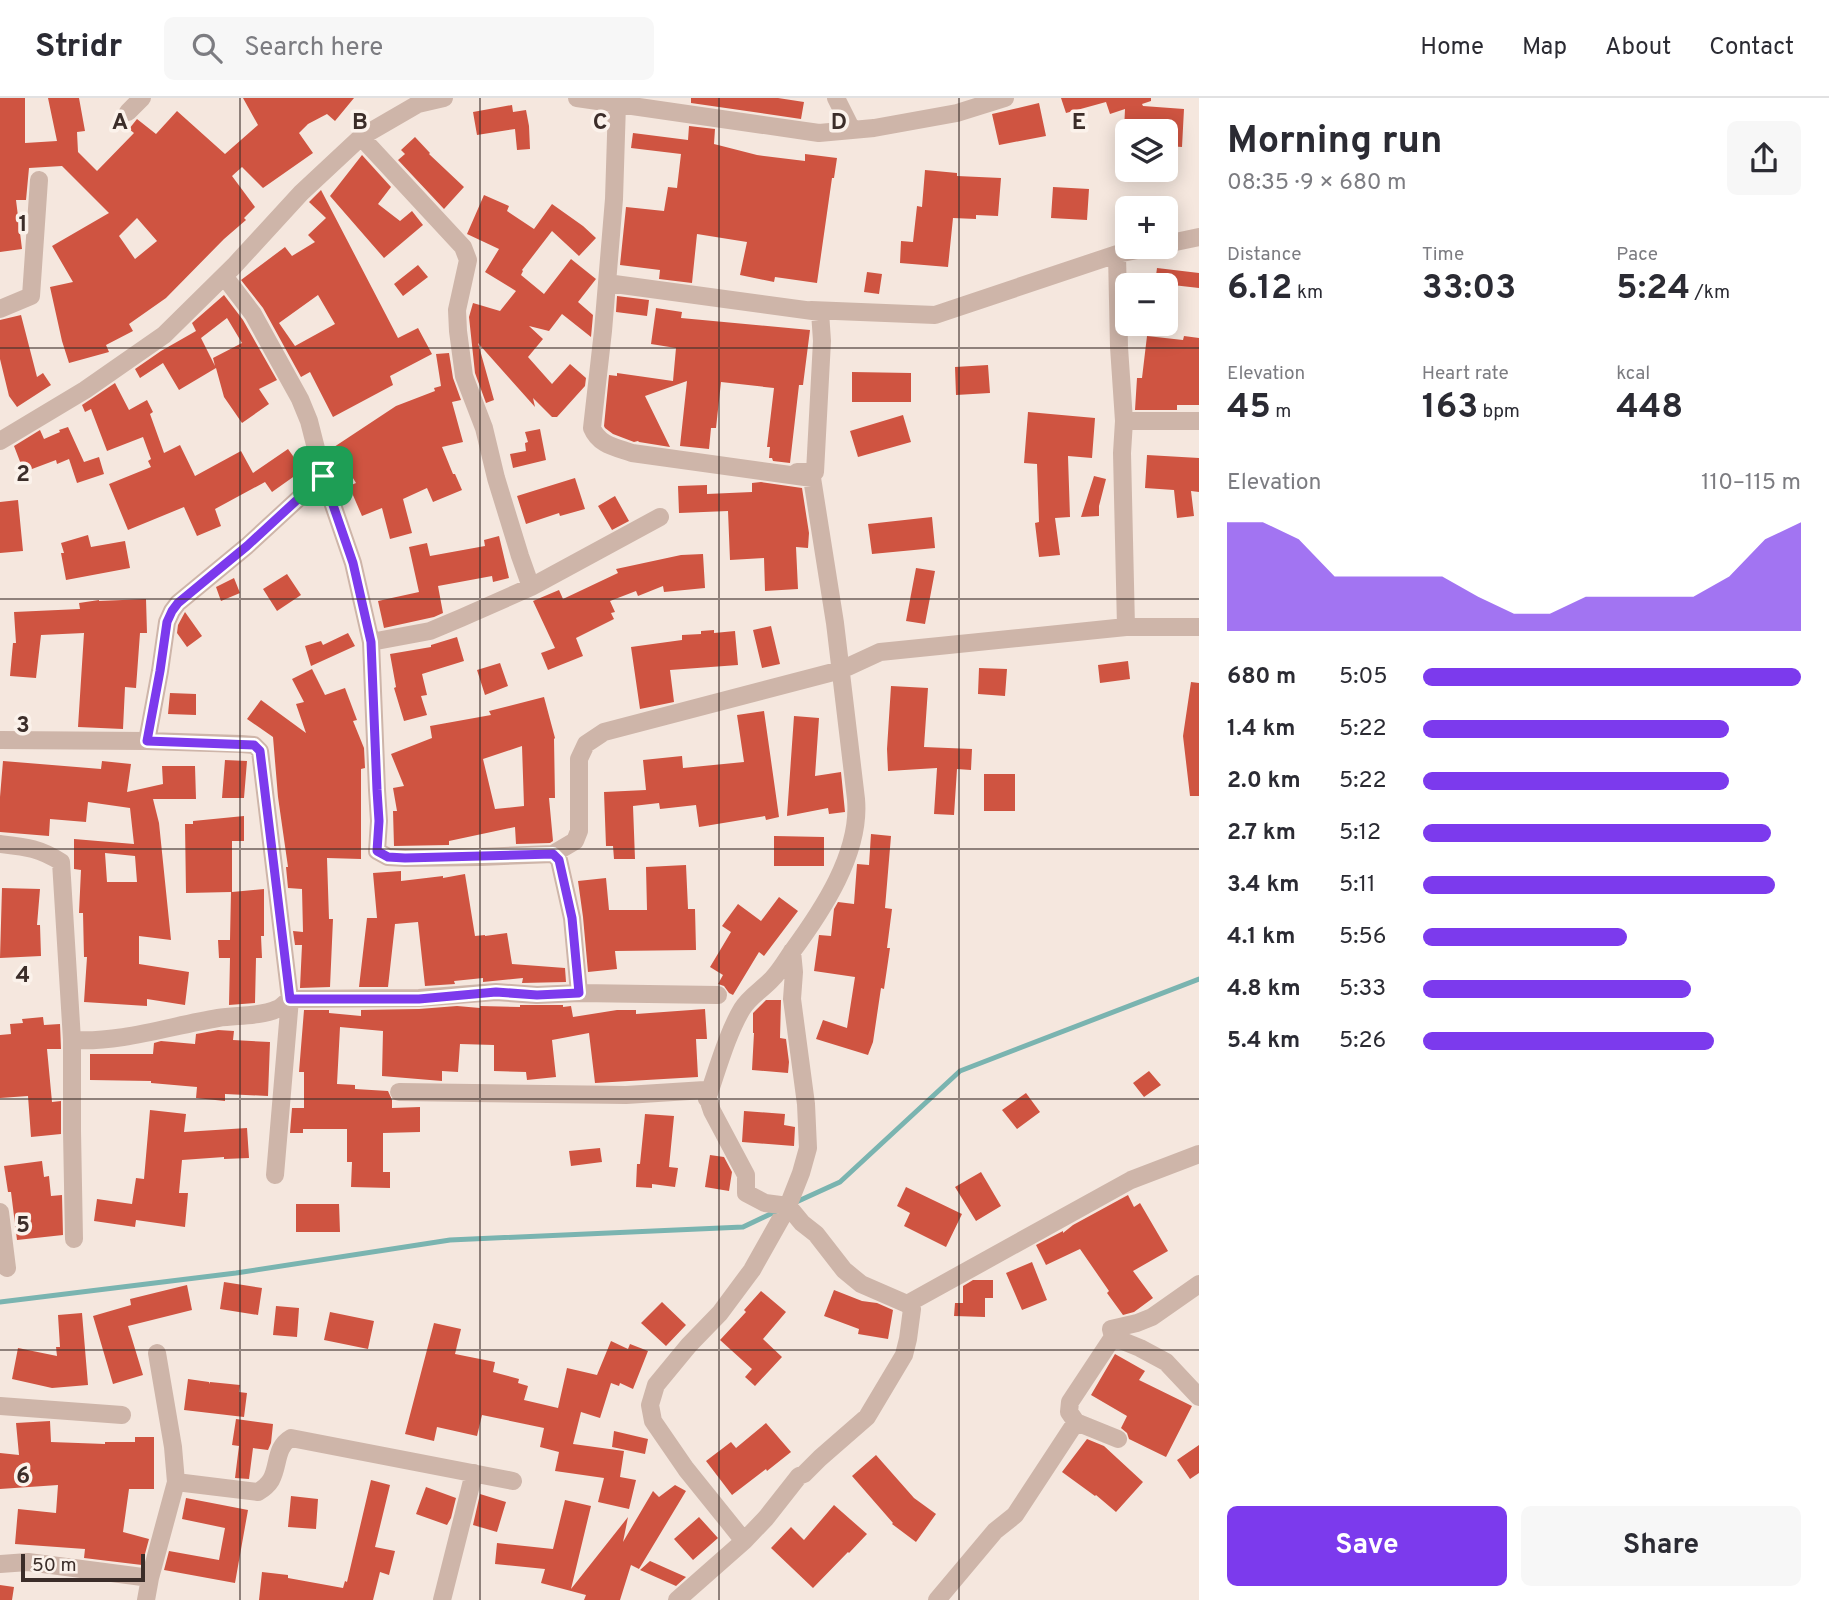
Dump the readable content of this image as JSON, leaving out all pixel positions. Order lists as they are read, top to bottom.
{
  "scale_bar": "50 m",
  "page": {
    "header": "Stridr",
    "search": "Search here",
    "nav": [
      "Home",
      "Map",
      "About",
      "Contact"
    ],
    "heading": ["Morning run", "08:35 · 9 × 680 m"],
    "map_buttons": ["+", "−"],
    "stats": [
      ["Distance", "6.12 km"],
      ["Time", "33:03"],
      ["Pace", "5:24 /km"],
      ["Elevation", "45 m"],
      ["Heart rate", "163 bpm"],
      ["kcal", "448"]
    ],
    "chart": ["Elevation", "110–115 m"],
    "list": [
      {
        "name": "680 m",
        "note": "5:05"
      },
      {
        "name": "1.4 km",
        "note": "5:22"
      },
      {
        "name": "2.0 km",
        "note": "5:22"
      },
      {
        "name": "2.7 km",
        "note": "5:12"
      },
      {
        "name": "3.4 km",
        "note": "5:11"
      },
      {
        "name": "4.1 km",
        "note": "5:56"
      },
      {
        "name": "4.8 km",
        "note": "5:33"
      },
      {
        "name": "5.4 km",
        "note": "5:26"
      }
    ],
    "buttons": ["Save", "Share"],
    "scale": "50 m"
  },
  "grid": {
    "columns": [
      "A",
      "B",
      "C",
      "D",
      "E"
    ],
    "rows": [
      "1",
      "2",
      "3",
      "4",
      "5",
      "6"
    ]
  }
}
